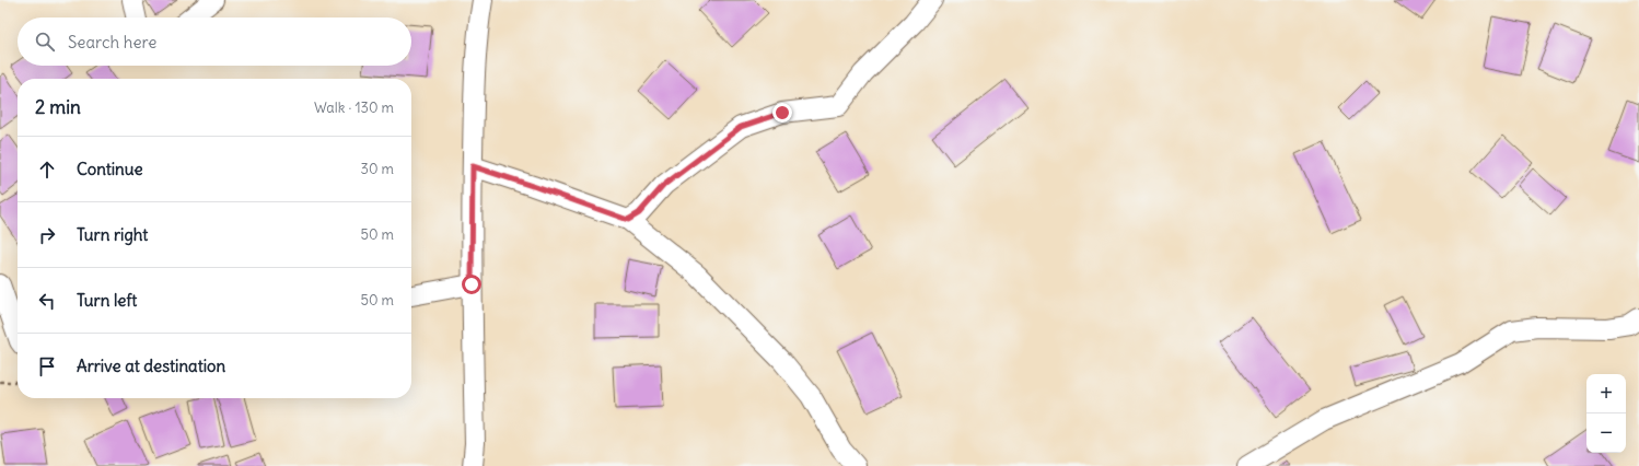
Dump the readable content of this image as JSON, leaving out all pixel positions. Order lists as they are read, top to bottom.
{
  "page": {
    "search": "Search here",
    "heading": ["2 min", "Walk · 130 m"],
    "list": [
      ["Continue", "30 m"],
      ["Turn right", "50 m"],
      ["Turn left", "50 m"],
      "Arrive at destination"
    ],
    "map_buttons": ["+", "−"]
  }
}
